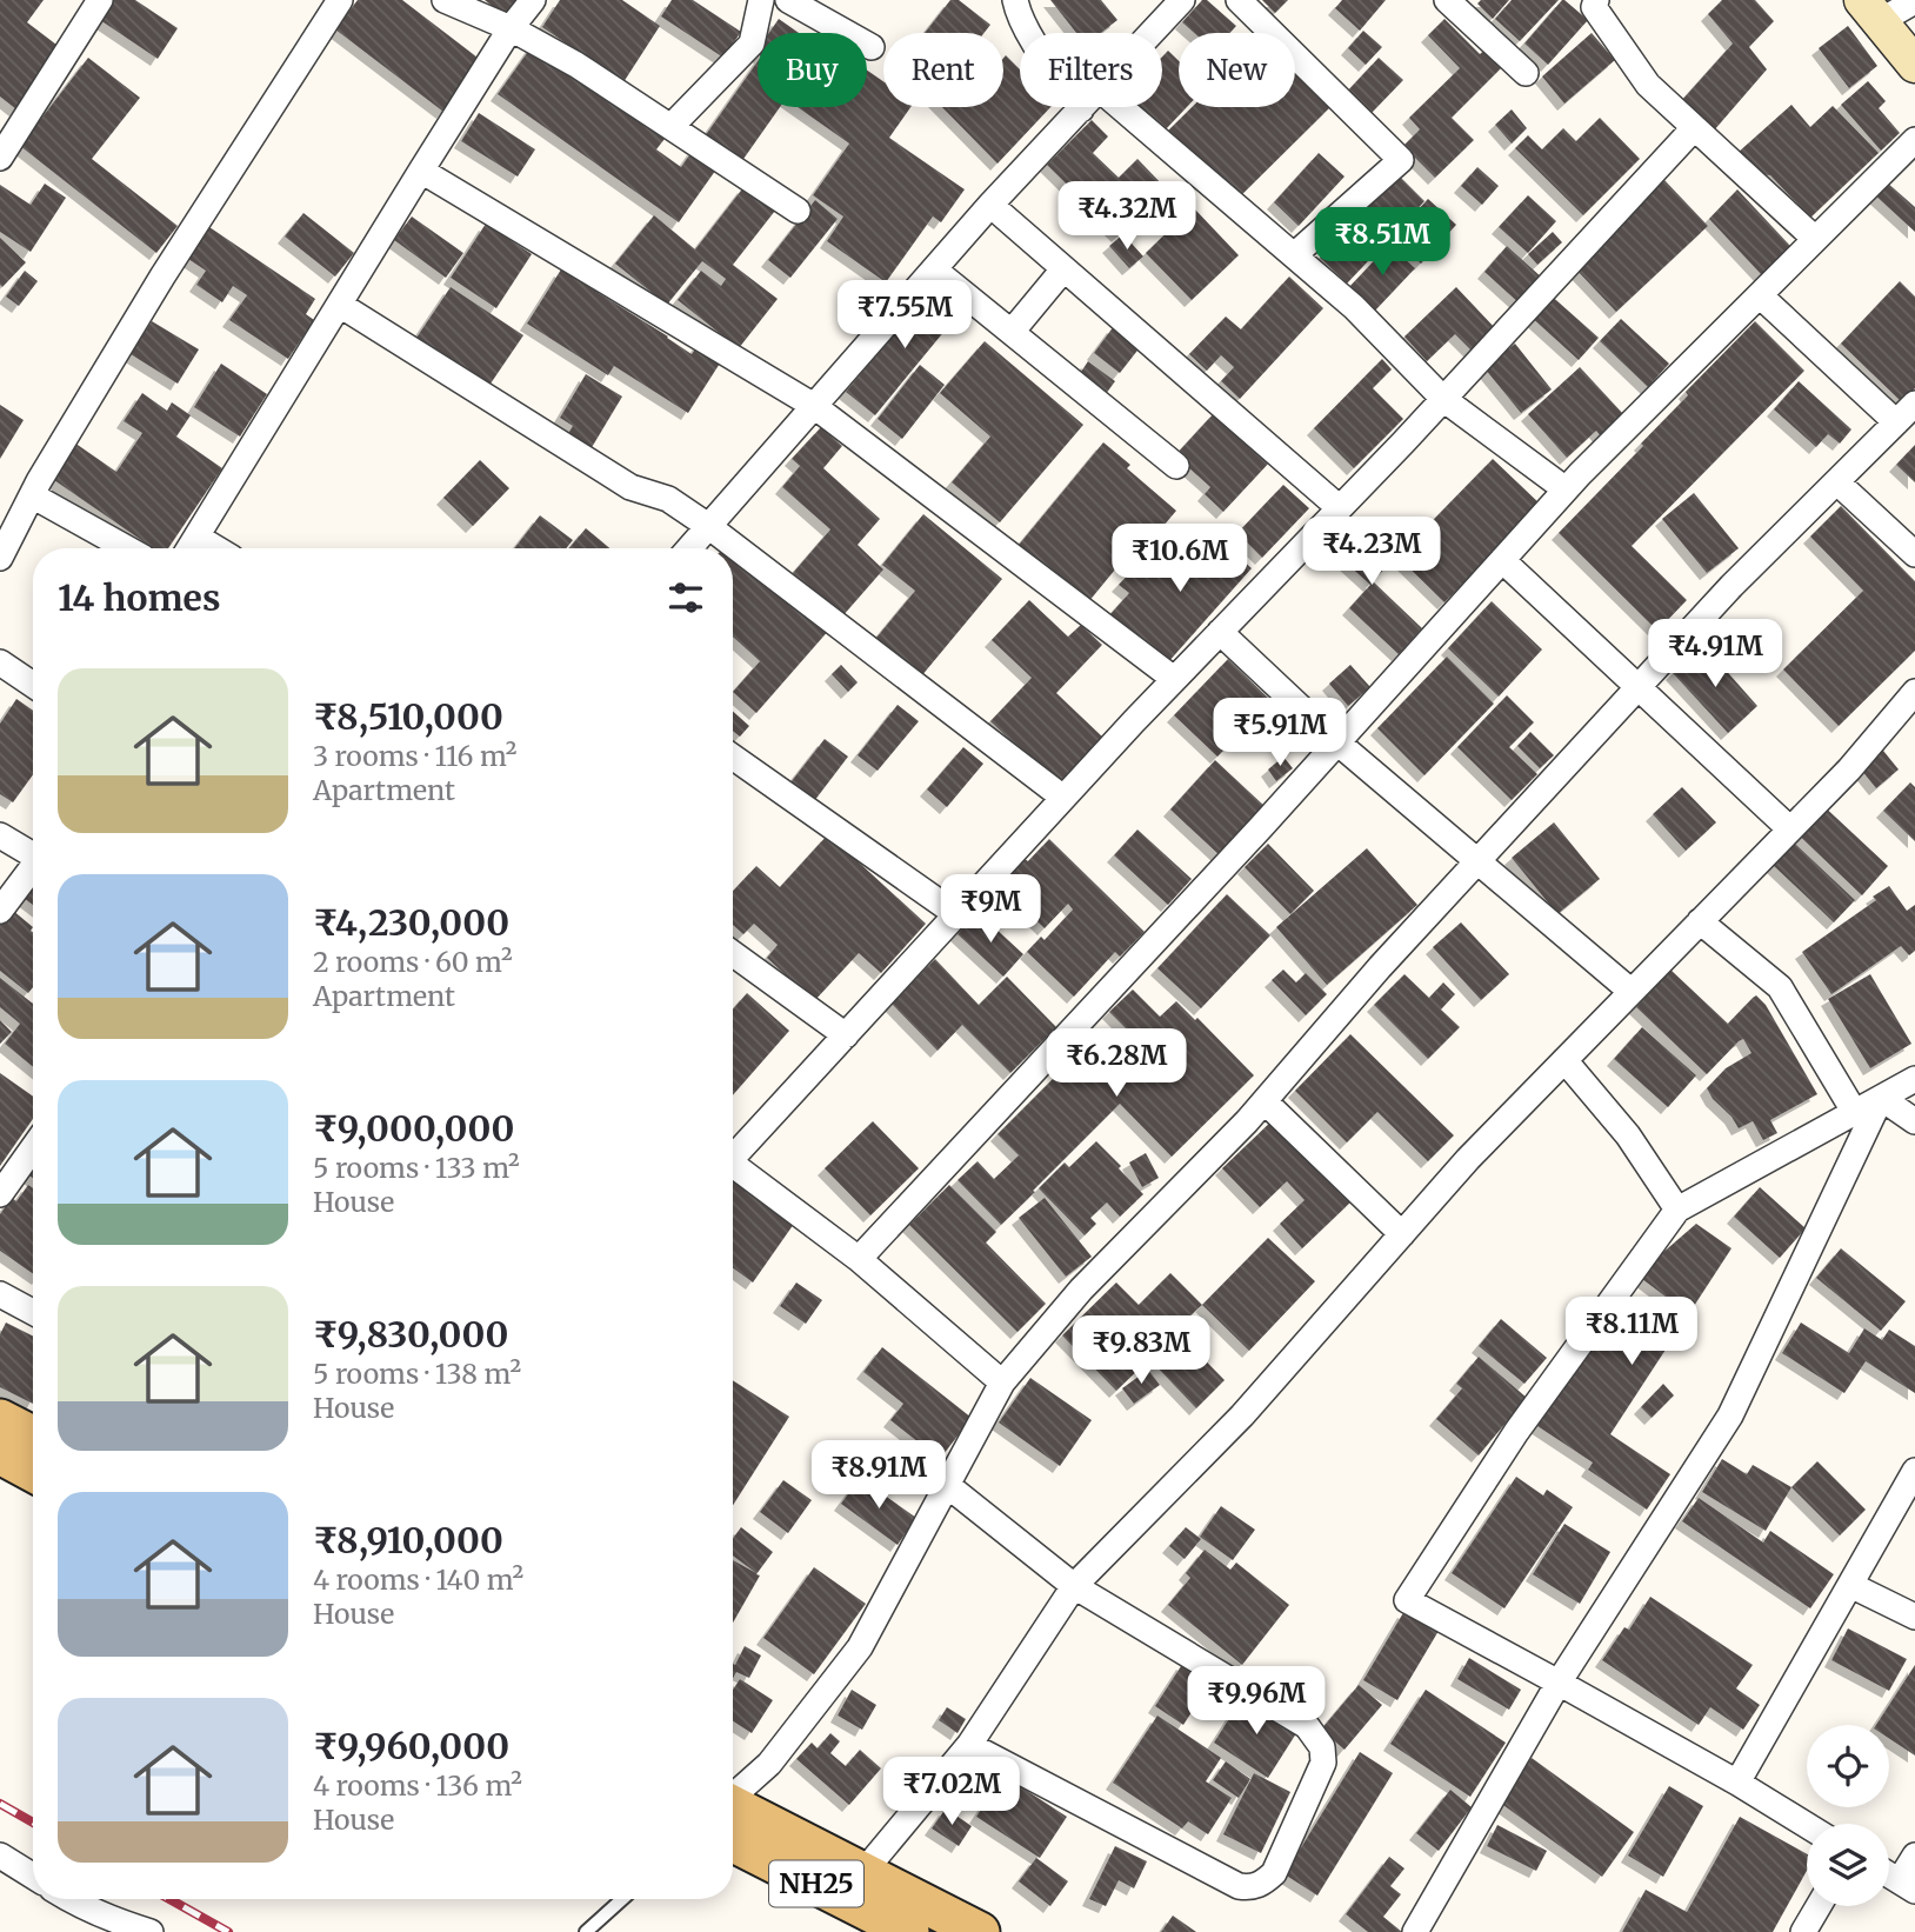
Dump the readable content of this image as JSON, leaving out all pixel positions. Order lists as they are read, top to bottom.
{
  "streets": {
    "main road": ["NH25"]
  },
  "page": {
    "chip": [
      "Buy",
      "Rent",
      "Filters",
      "New"
    ],
    "price": [
      "₹4.32M",
      "₹8.51M",
      "₹7.55M",
      "₹4.23M",
      "₹10.6M",
      "₹4.91M",
      "₹5.91M",
      "₹9M",
      "₹6.28M",
      "₹8.11M",
      "₹9.83M",
      "₹8.91M",
      "₹9.96M",
      "₹7.02M"
    ],
    "heading": "14 homes",
    "list": [
      {
        "name": "₹8,510,000",
        "note": "3 rooms · 116 m² · Apartment"
      },
      {
        "name": "₹4,230,000",
        "note": "2 rooms · 60 m² · Apartment"
      },
      {
        "name": "₹9,000,000",
        "note": "5 rooms · 133 m² · House"
      },
      {
        "name": "₹9,830,000",
        "note": "5 rooms · 138 m² · House"
      },
      {
        "name": "₹8,910,000",
        "note": "4 rooms · 140 m² · House"
      },
      {
        "name": "₹9,960,000",
        "note": "4 rooms · 136 m² · House"
      }
    ]
  }
}
